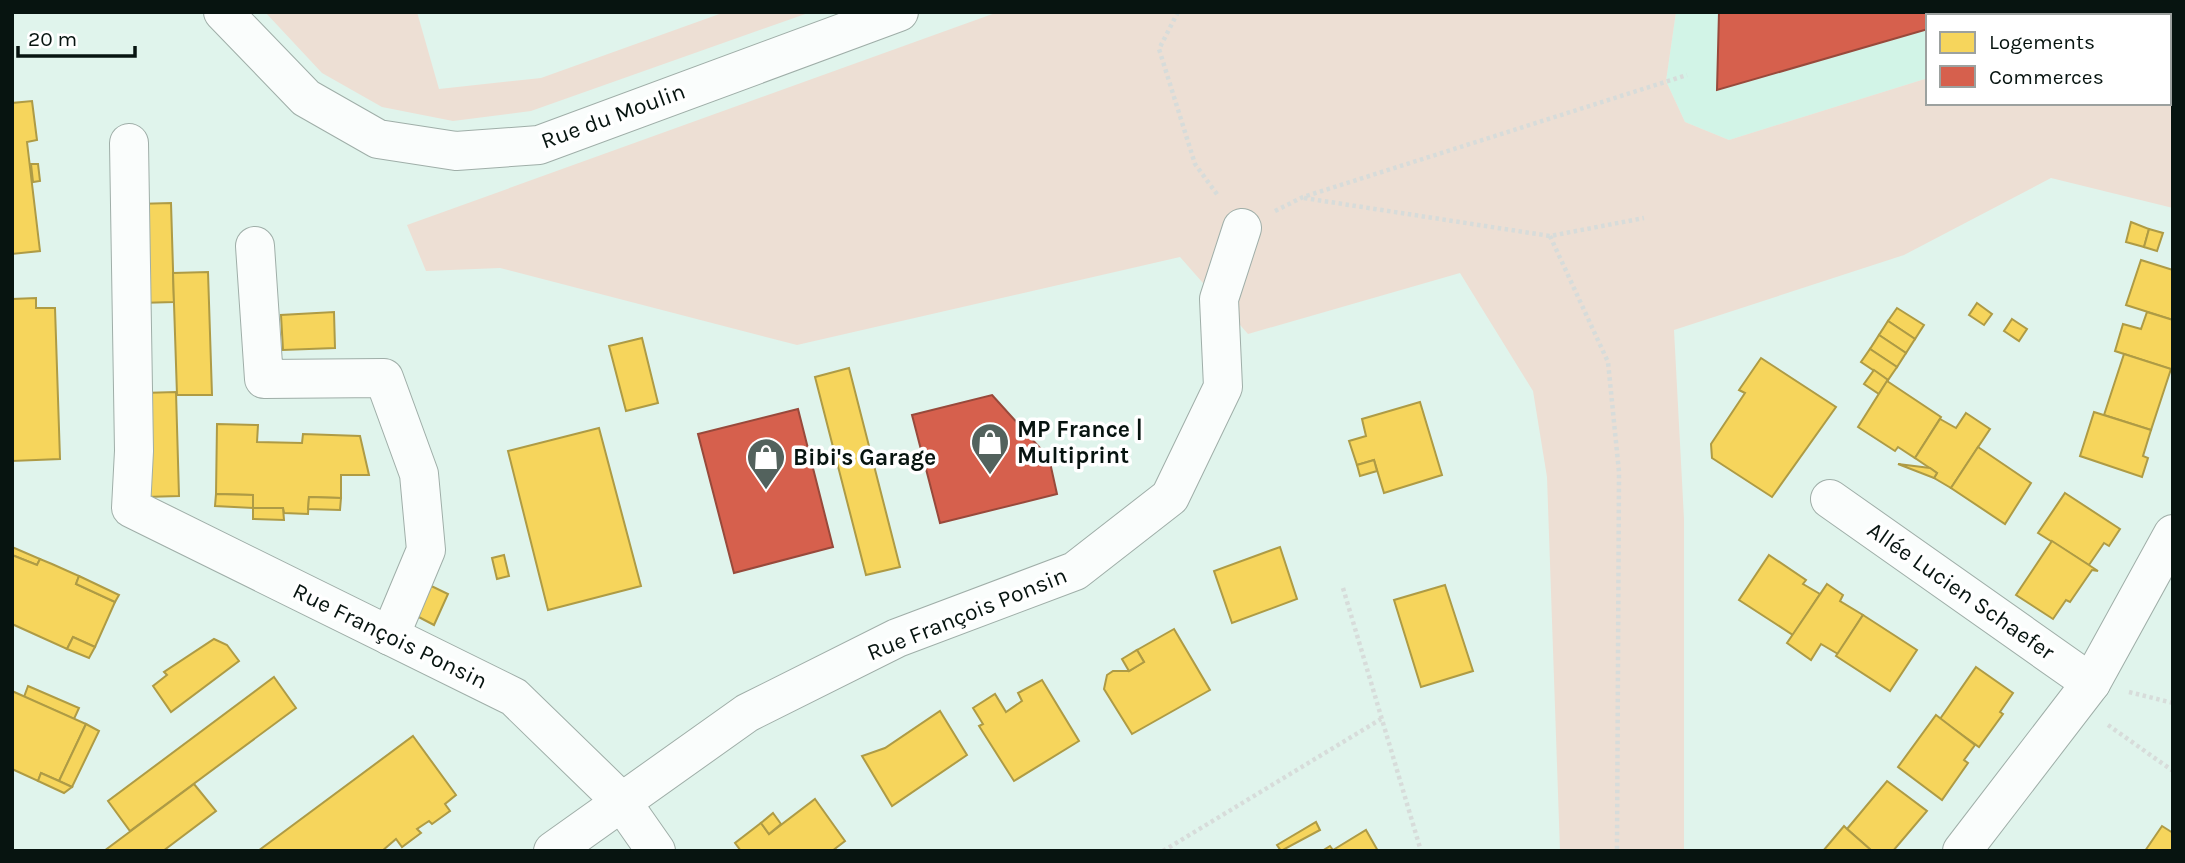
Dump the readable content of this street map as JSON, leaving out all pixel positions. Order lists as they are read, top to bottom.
{
  "streets": {
    "street": ["Rue du Moulin", "Allée Lucien Schaefer", "Rue François Ponsin"]
  },
  "places": {
    "shop": ["MP France | Multiprint", "Bibi's Garage"]
  },
  "legend": ["Logements", "Commerces"],
  "scale_bar": "20 m"
}
